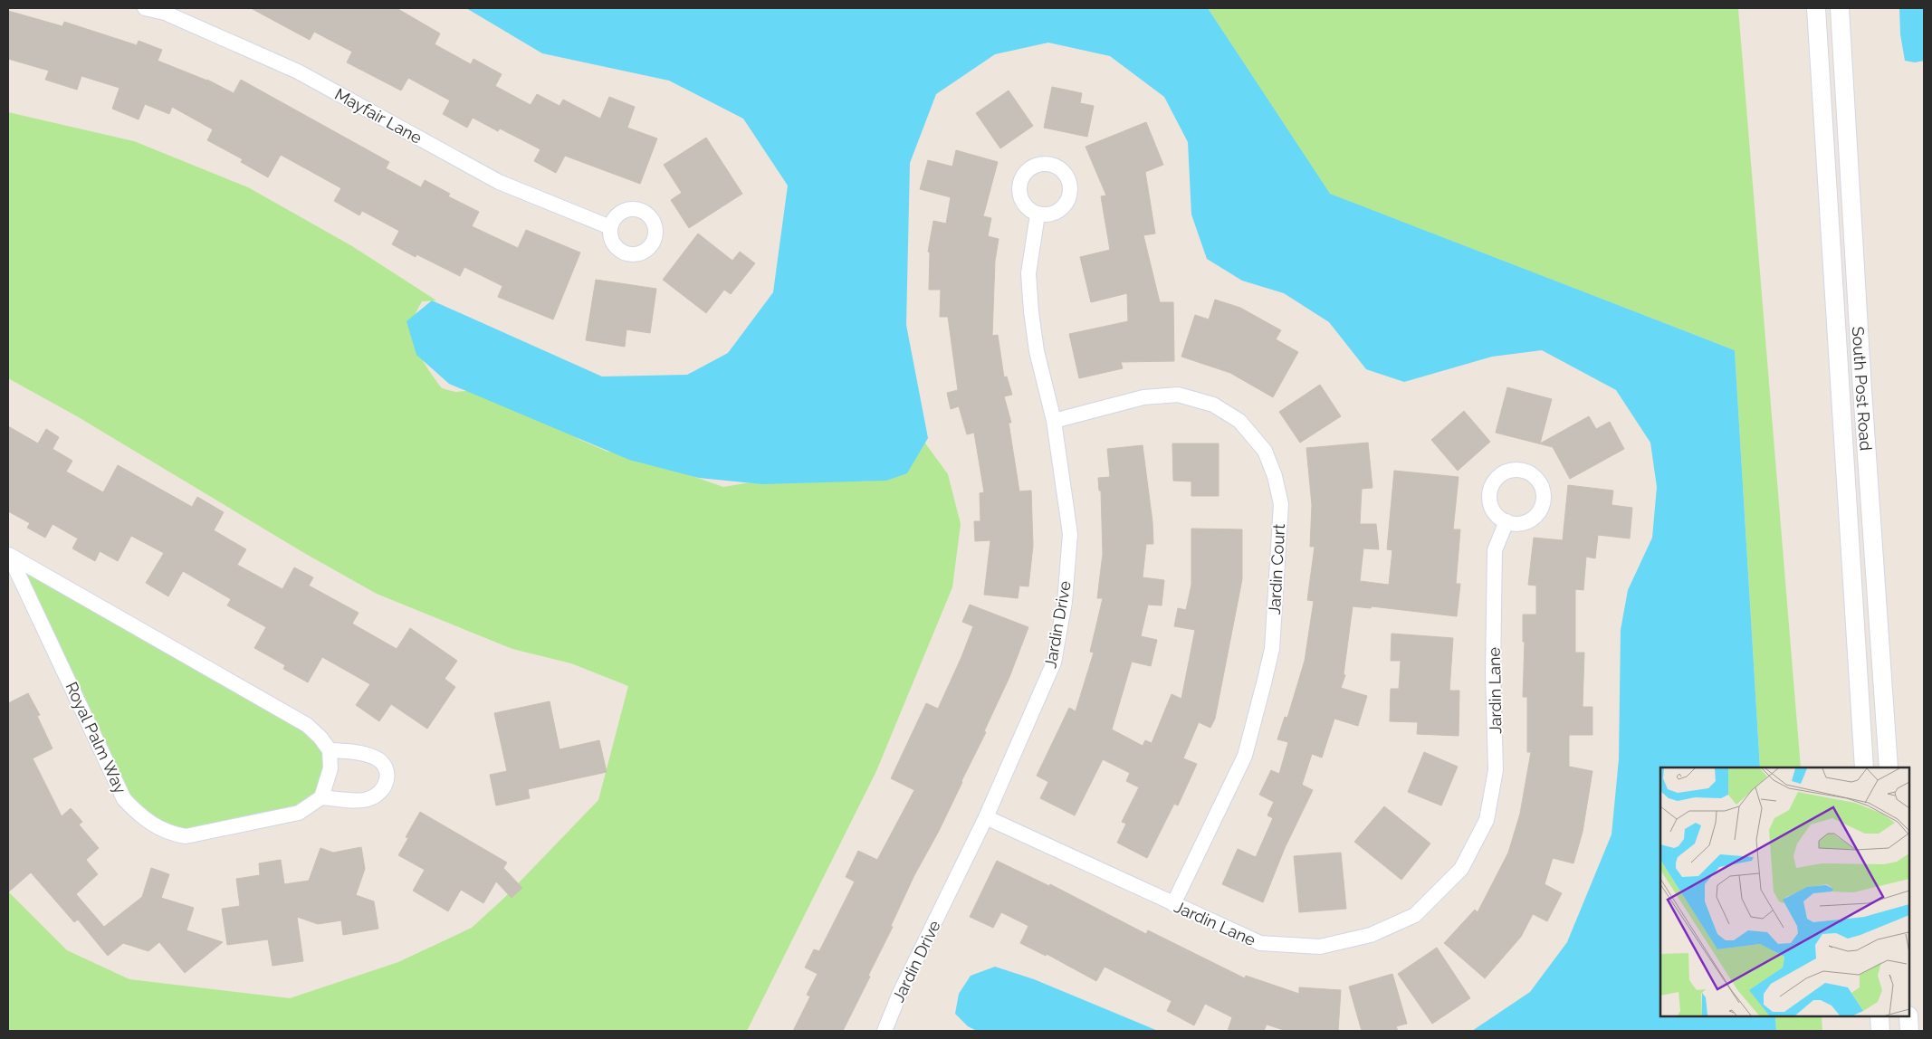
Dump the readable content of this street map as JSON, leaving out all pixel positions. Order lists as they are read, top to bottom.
{
  "streets": {
    "street": [
      "Mayfair Lane",
      "South Post Road",
      "Jardin Court",
      "Jardin Drive",
      "Jardin Lane",
      "Royal Palm Way"
    ]
  },
  "crossings": [
    ["Jardin Court", "Jardin Drive"],
    ["Jardin Court", "Jardin Lane"],
    ["Jardin Drive", "Jardin Lane"]
  ]
}
